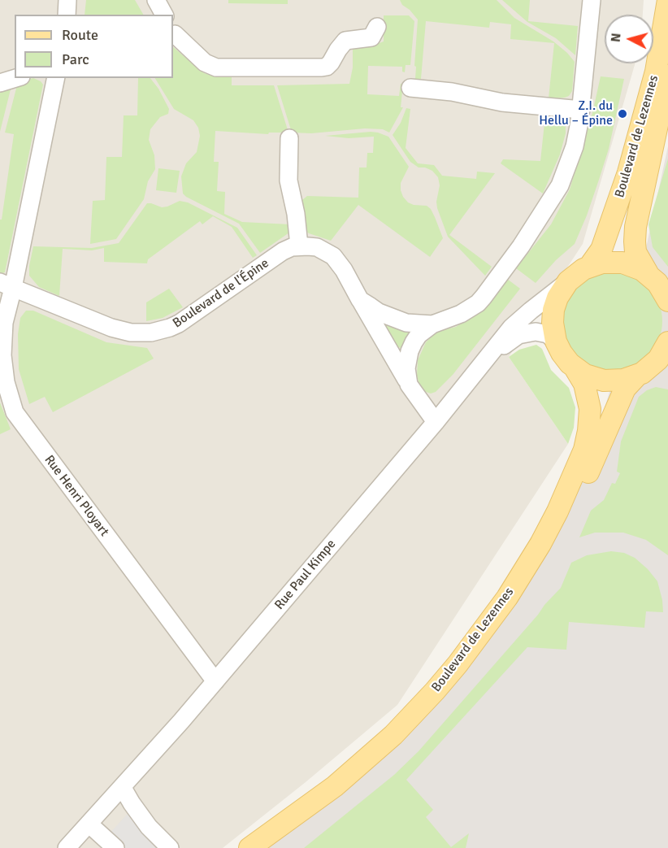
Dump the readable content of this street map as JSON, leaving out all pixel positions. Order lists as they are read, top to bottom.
{
  "streets": {
    "main road": ["Boulevard de Lezennes"],
    "street": ["Boulevard de l'Épine", "Rue Henri Ployart", "Rue Paul Kimpe"]
  },
  "crossings": [
    ["Boulevard de Lezennes", "Rue Paul Kimpe"],
    ["Boulevard de l'Épine", "Rue Henri Ployart"],
    ["Rue Henri Ployart", "Rue Paul Kimpe"]
  ],
  "places": ["Z.I. du Hellu – Épine"],
  "legend": ["Route", "Parc"],
  "north": "left"
}
